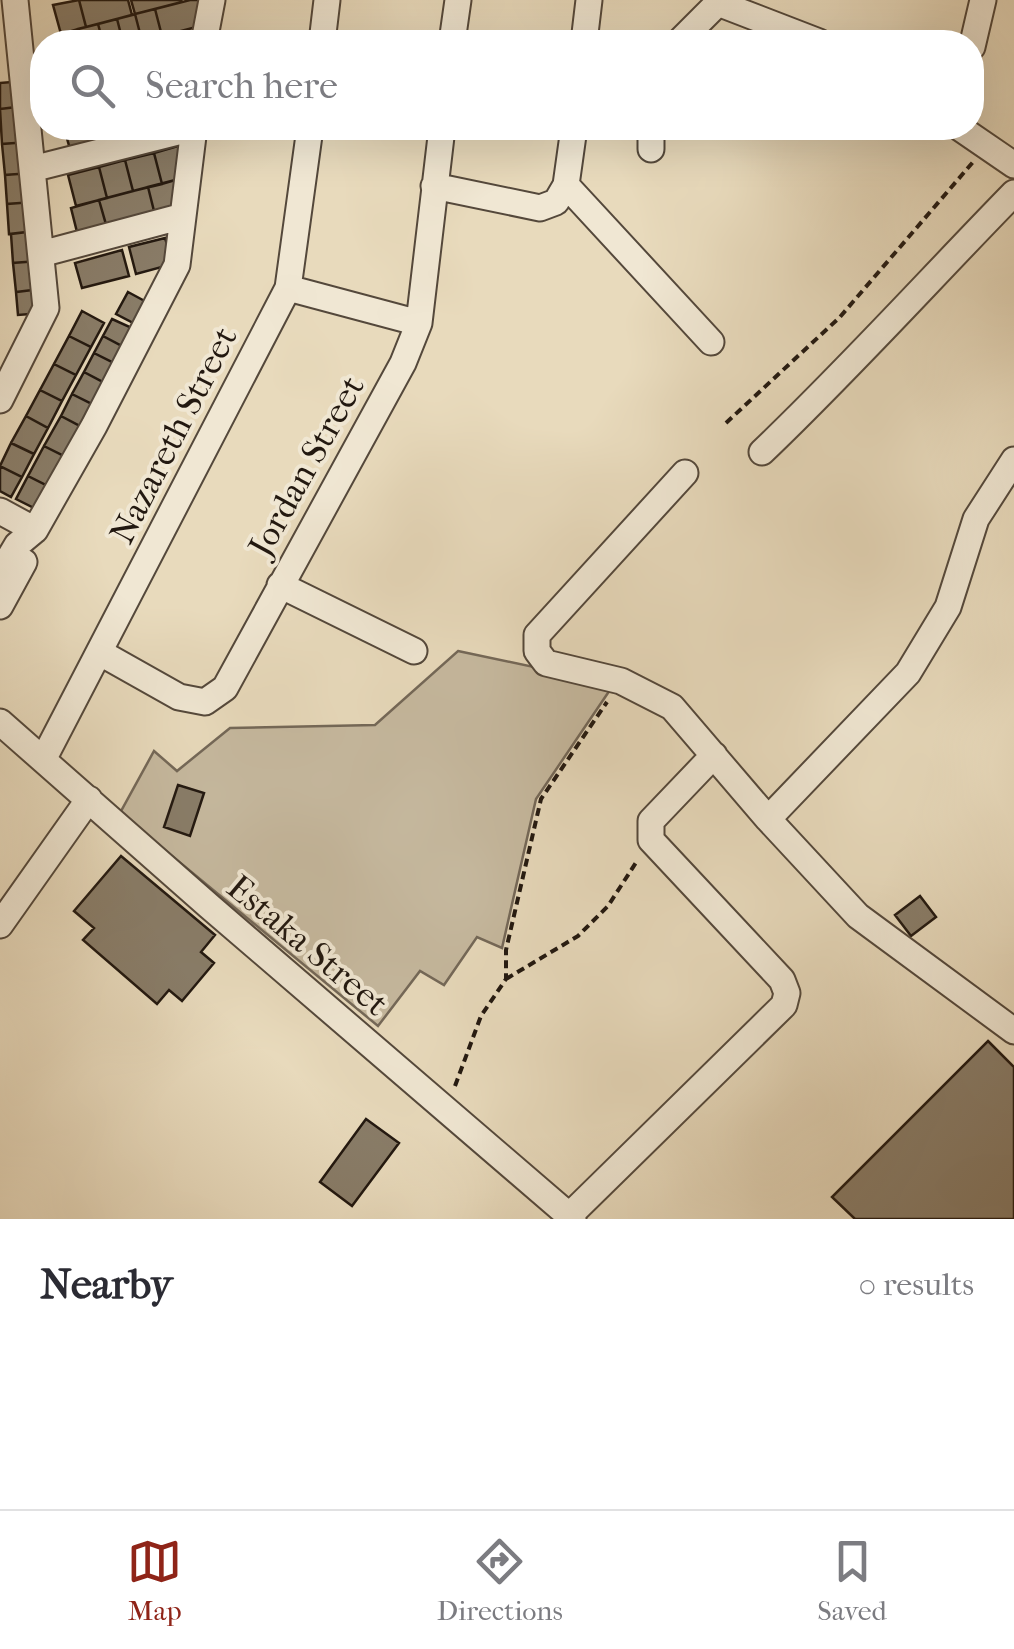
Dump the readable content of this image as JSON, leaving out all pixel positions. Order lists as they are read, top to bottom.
{
  "streets": {
    "street": ["Nazareth Street", "Jordan Street", "Estaka Street"]
  },
  "crossings": [
    ["Nazareth Street", "Jordan Street"],
    ["Nazareth Street", "Estaka Street"]
  ],
  "page": {
    "search": "Search here",
    "heading": ["Nearby", "0 results"],
    "nav": ["Map", "Directions", "Saved"]
  }
}
